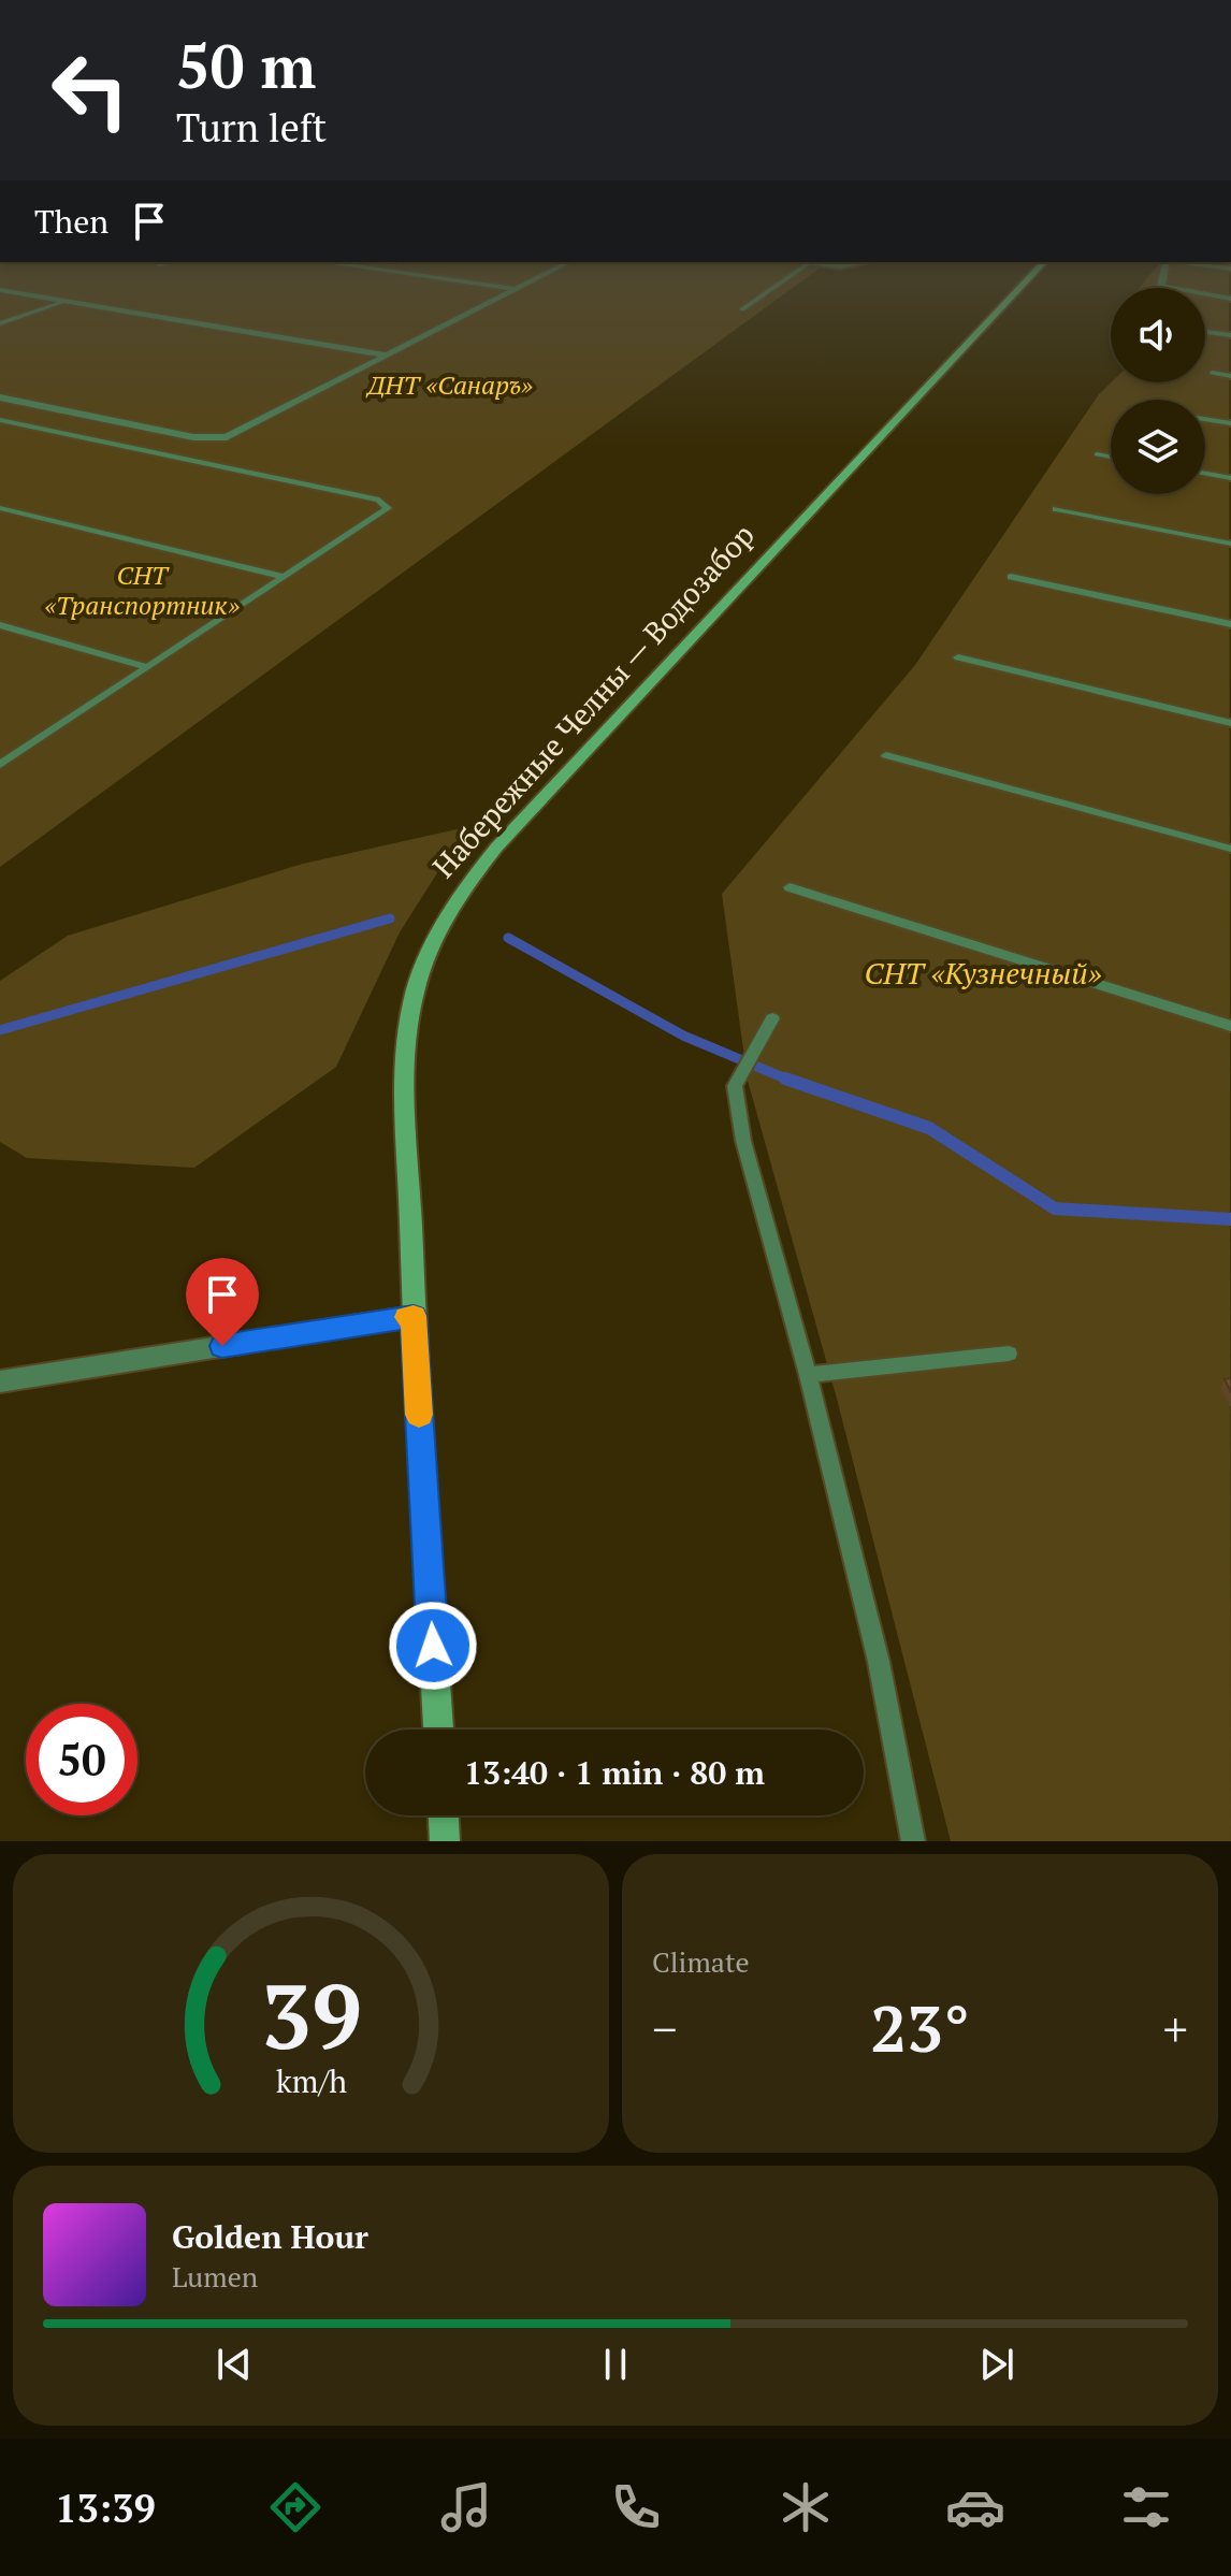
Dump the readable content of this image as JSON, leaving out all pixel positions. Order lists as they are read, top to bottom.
{
  "streets": {
    "main road": ["Набережные Челны — Водозабор"]
  },
  "parks": ["ДНТ «Санаръ»", "СНТ «Транспортник»", "СНТ «Кузнечный»"],
  "page": {
    "turn": ["50 m", "Turn left"],
    "then": "Then",
    "limit": "50",
    "trip": "13:40 · 1 min · 80 m",
    "tile": "Climate",
    "heat": ["−", "23°", "+"],
    "song": ["Golden Hour", "Lumen"],
    "tabs": "13:39",
    "gauge": ["39", "km/h"]
  }
}
